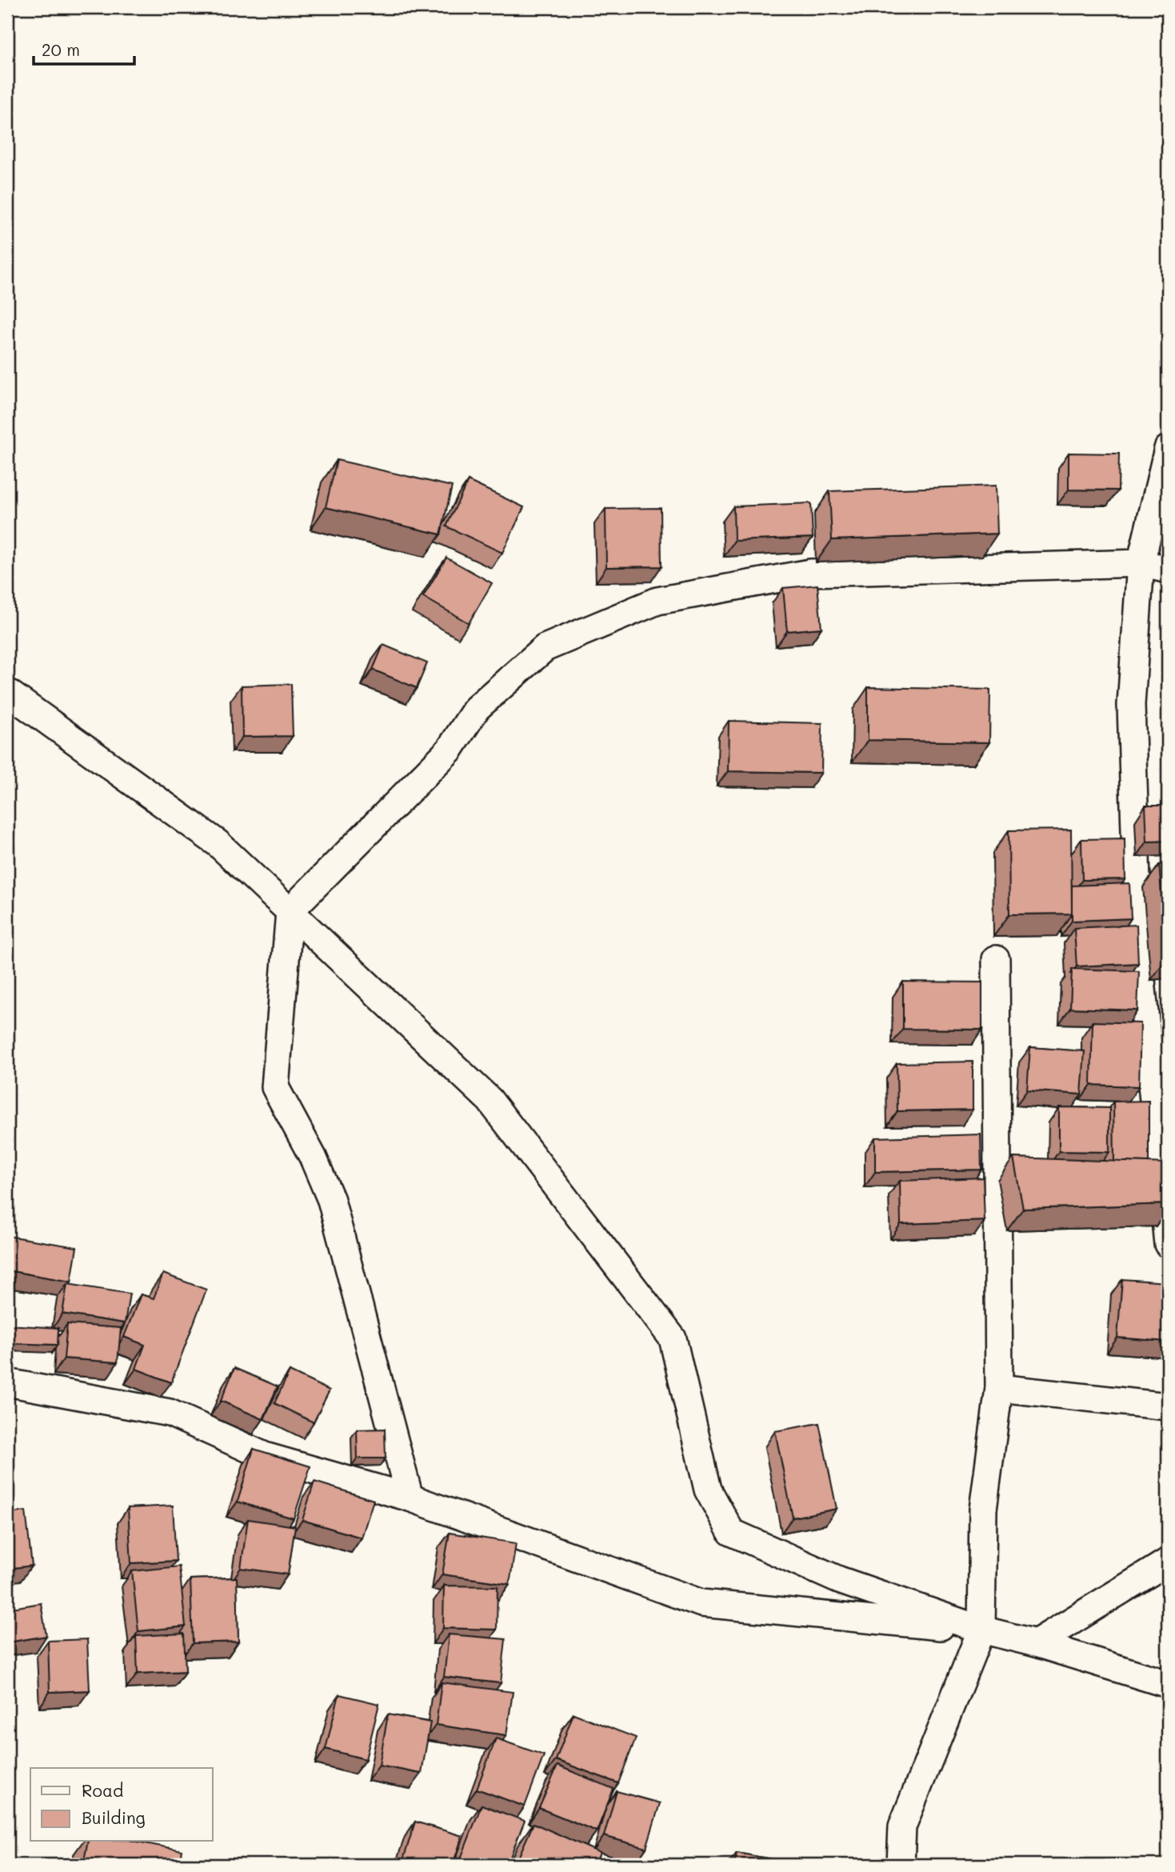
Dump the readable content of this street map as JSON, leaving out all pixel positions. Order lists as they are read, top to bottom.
{
  "legend": ["Road", "Building"],
  "scale_bar": "20 m"
}
